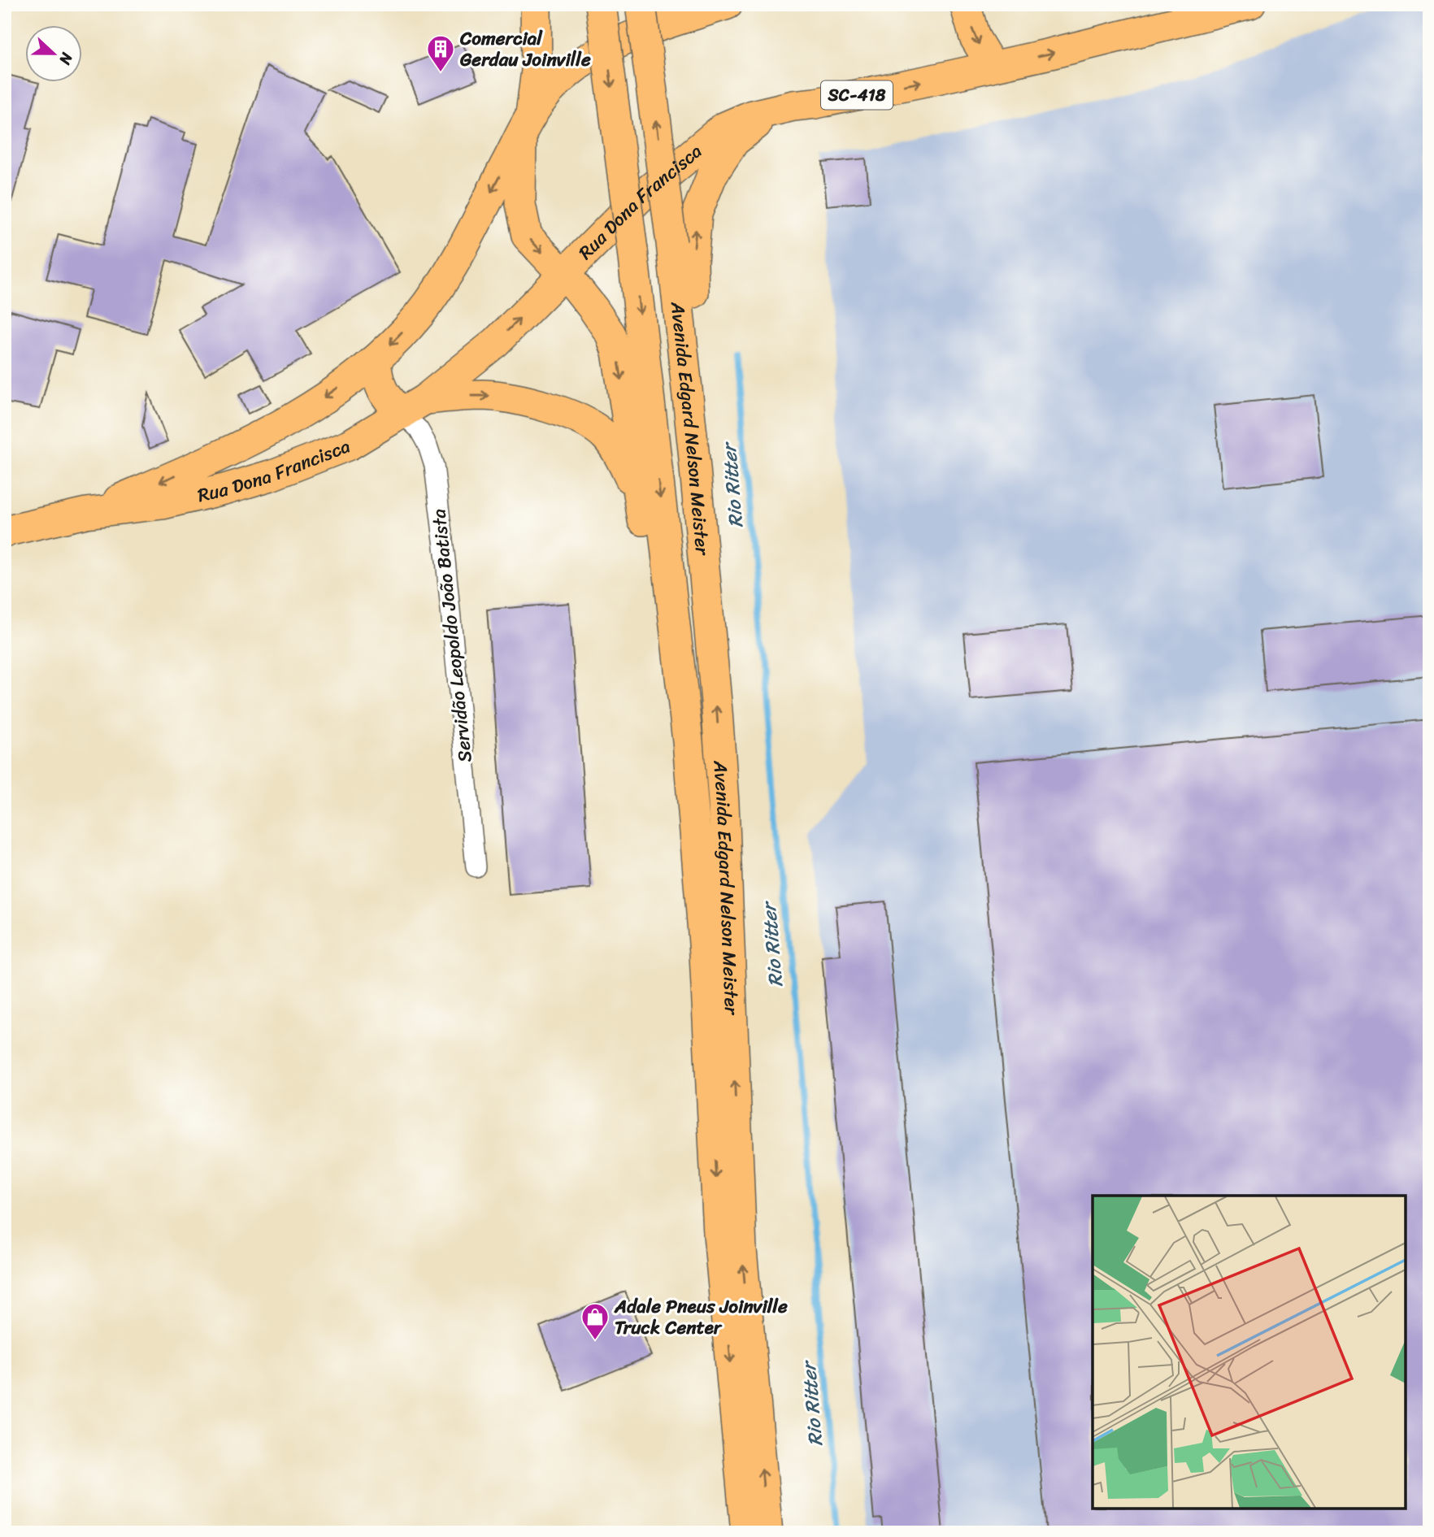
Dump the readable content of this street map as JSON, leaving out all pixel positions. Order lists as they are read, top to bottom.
{
  "streets": {
    "main road": ["SC-418", "Rua Dona Francisca", "Avenida Edgard Nelson Meister"],
    "street": ["Servidão Leopoldo João Batista"]
  },
  "crossings": [
    ["Rua Dona Francisca", "Servidão Leopoldo João Batista"]
  ],
  "water": ["Rio Ritter"],
  "places": {
    "building": ["Comercial Gerdau Joinville"],
    "shop": ["Adale Pneus Joinville Truck Center"]
  },
  "north": "right"
}
